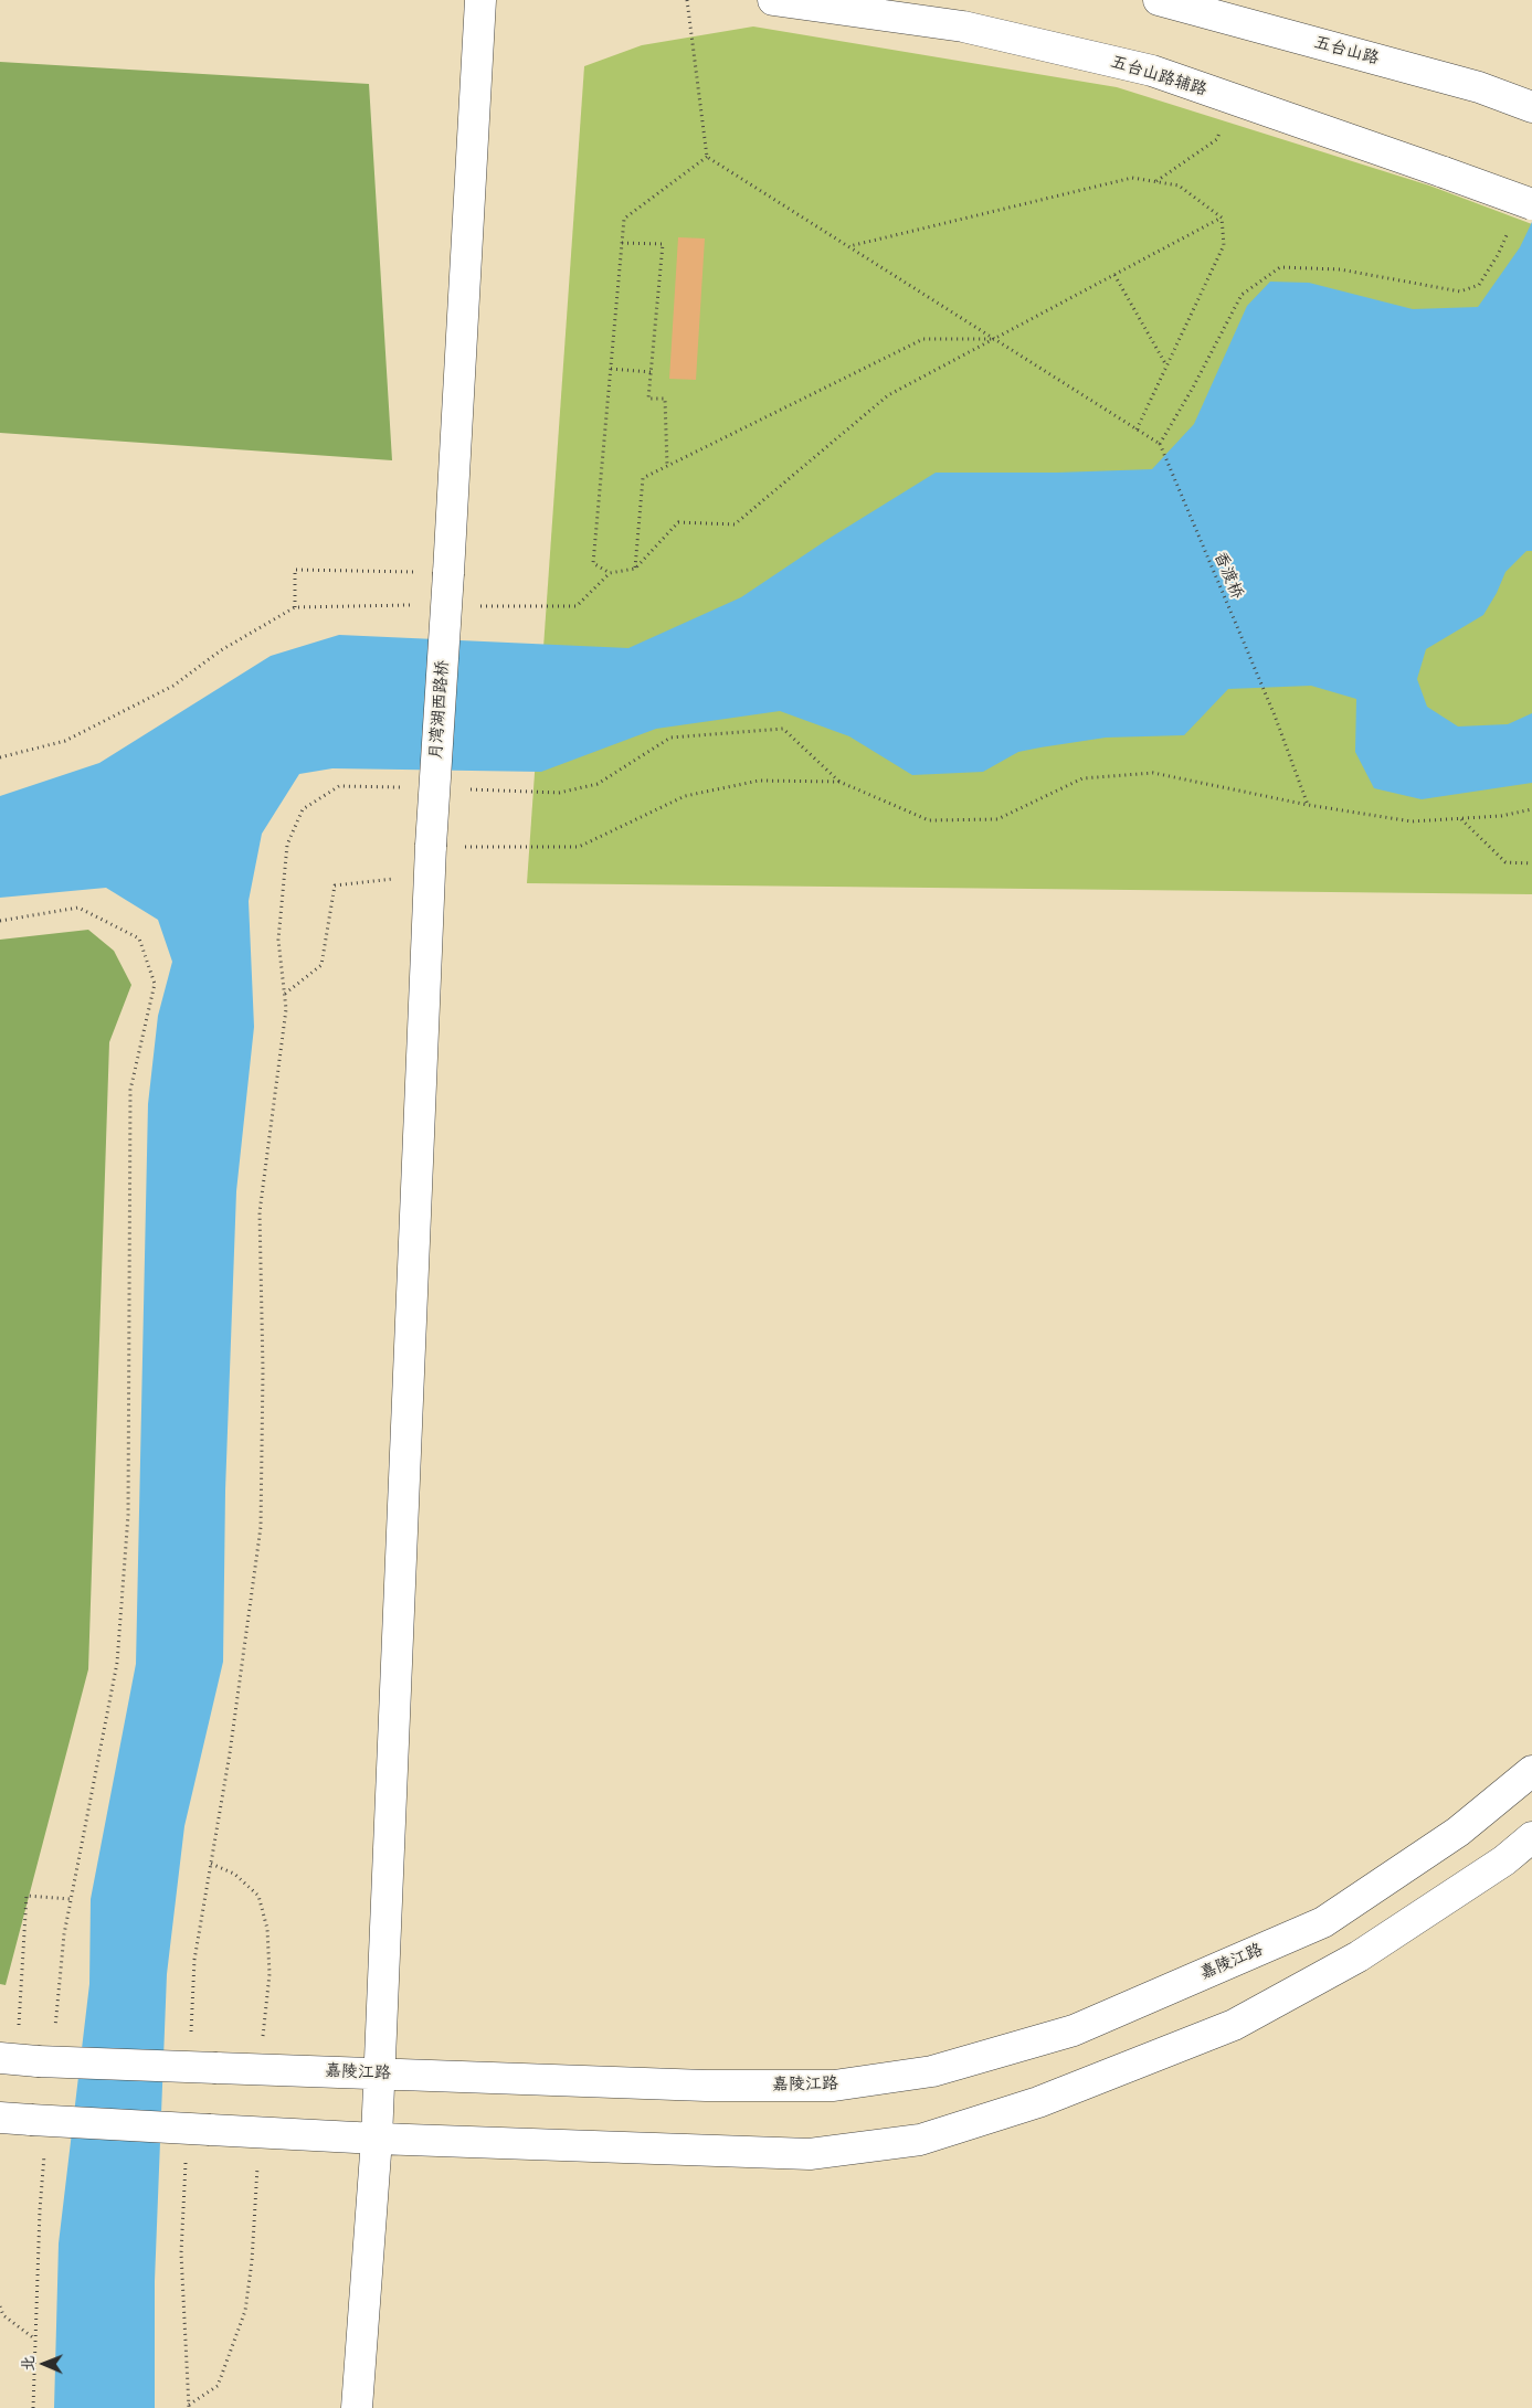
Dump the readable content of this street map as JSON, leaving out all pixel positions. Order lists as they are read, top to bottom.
{
  "streets": {
    "street": [
      "五台山路",
      "五台山路辅路",
      "月湾湖西路桥",
      "嘉陵江路"
    ],
    "path": ["香渡桥"]
  },
  "crossings": [
    ["月湾湖西路桥", "嘉陵江路"]
  ],
  "north": "left"
}
